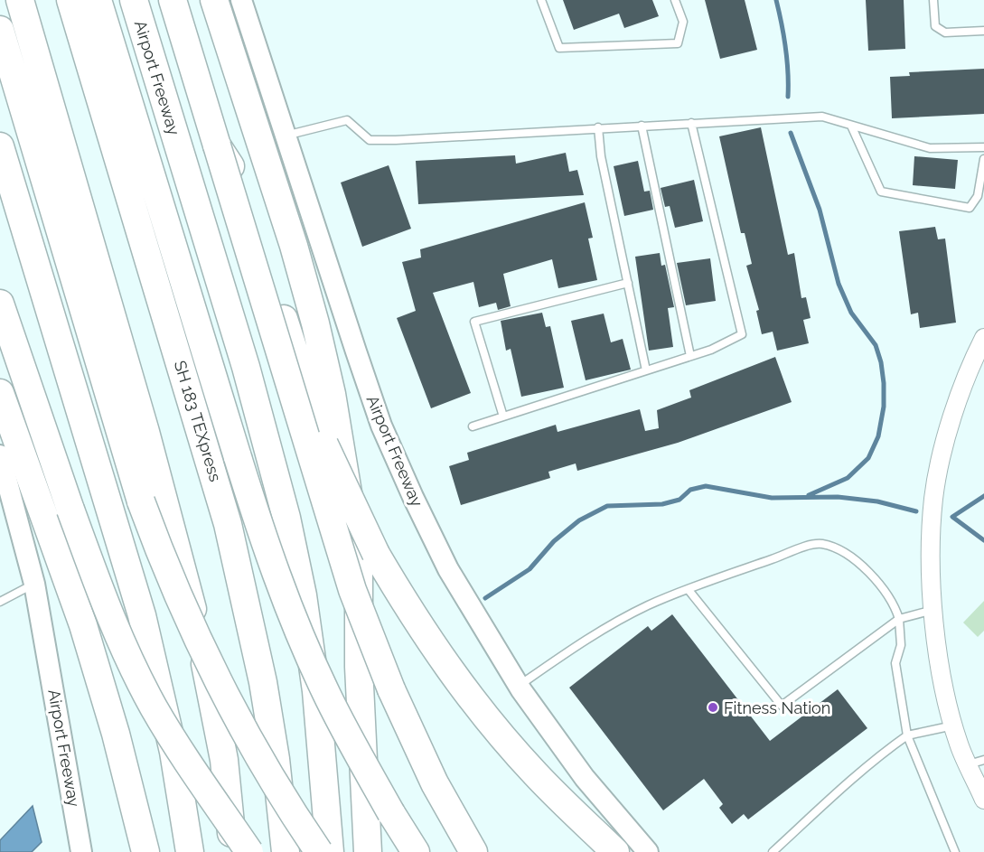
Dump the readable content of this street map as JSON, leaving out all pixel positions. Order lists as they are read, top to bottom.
{
  "streets": {
    "highway": ["Airport Freeway", "SH 183 TEXpress"]
  },
  "places": ["Fitness Nation"]
}
